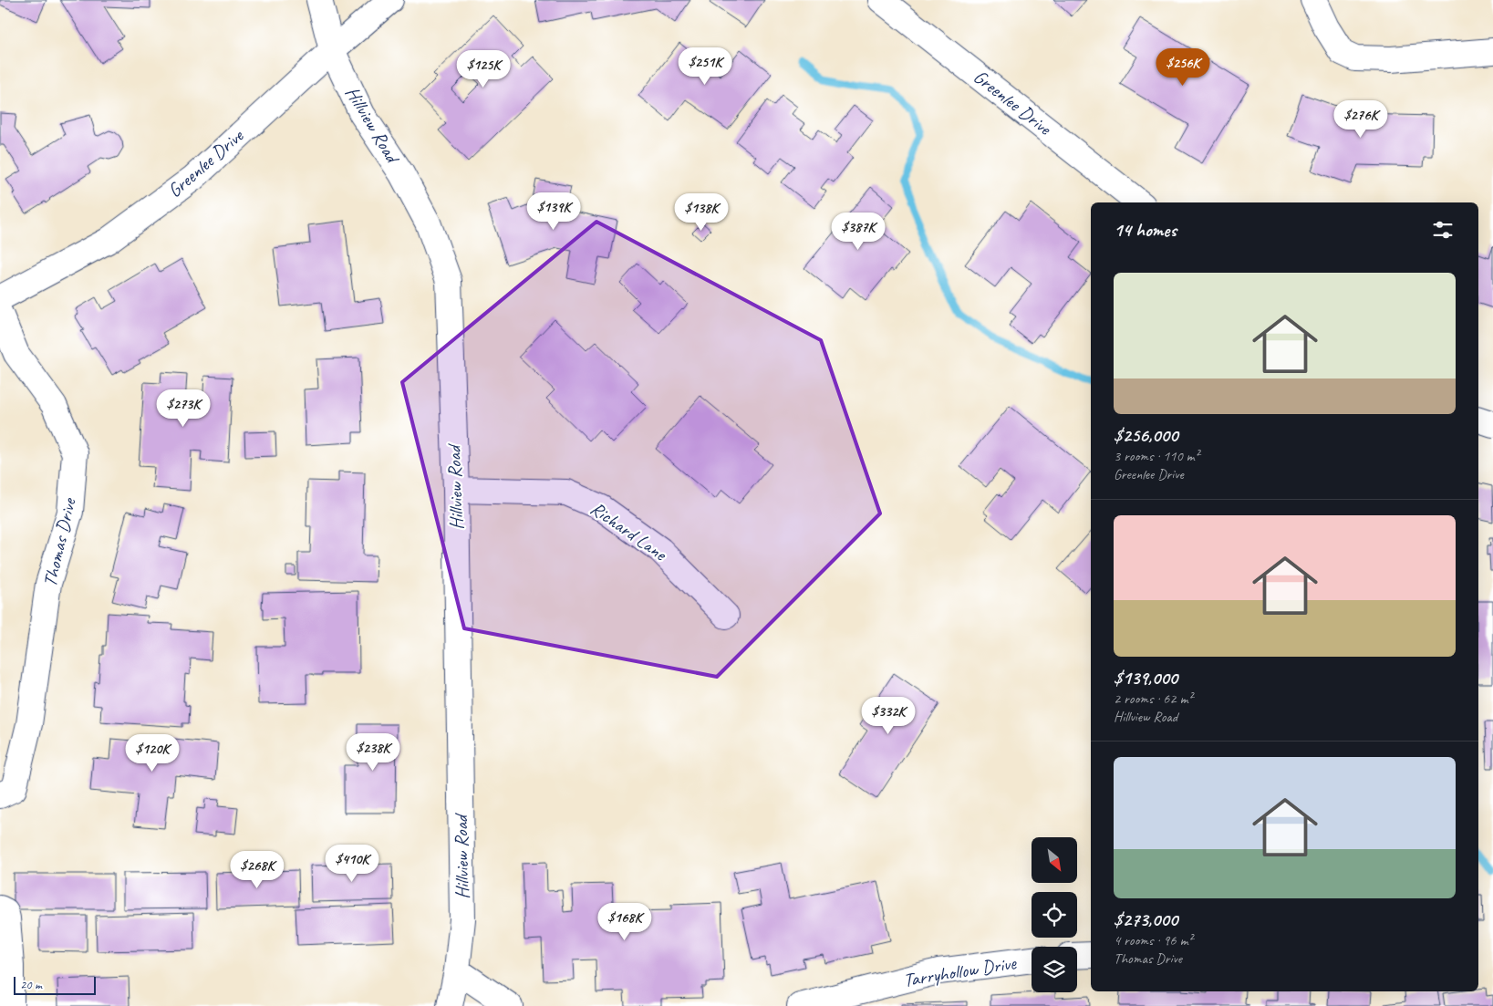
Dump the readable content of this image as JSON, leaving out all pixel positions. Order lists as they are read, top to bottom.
{
  "streets": {
    "street": [
      "Greenlee Drive",
      "Hillview Road",
      "Richard Lane",
      "Thomas Drive",
      "Tarryhollow Drive"
    ]
  },
  "crossings": [
    ["Greenlee Drive", "Hillview Road"],
    ["Hillview Road", "Richard Lane"]
  ],
  "scale_bar": "20 m",
  "north": "bottom right",
  "page": {
    "price": [
      "$251K",
      "$256K",
      "$125K",
      "$276K",
      "$139K",
      "$138K",
      "$387K",
      "$273K",
      "$332K",
      "$238K",
      "$120K",
      "$410K",
      "$268K",
      "$168K"
    ],
    "heading": "14 homes",
    "list": [
      {
        "name": "$256,000",
        "note": "3 rooms · 110 m² · Greenlee Drive"
      },
      {
        "name": "$139,000",
        "note": "2 rooms · 62 m² · Hillview Road"
      },
      {
        "name": "$273,000",
        "note": "4 rooms · 96 m² · Thomas Drive"
      }
    ],
    "scale": "20 m"
  }
}
